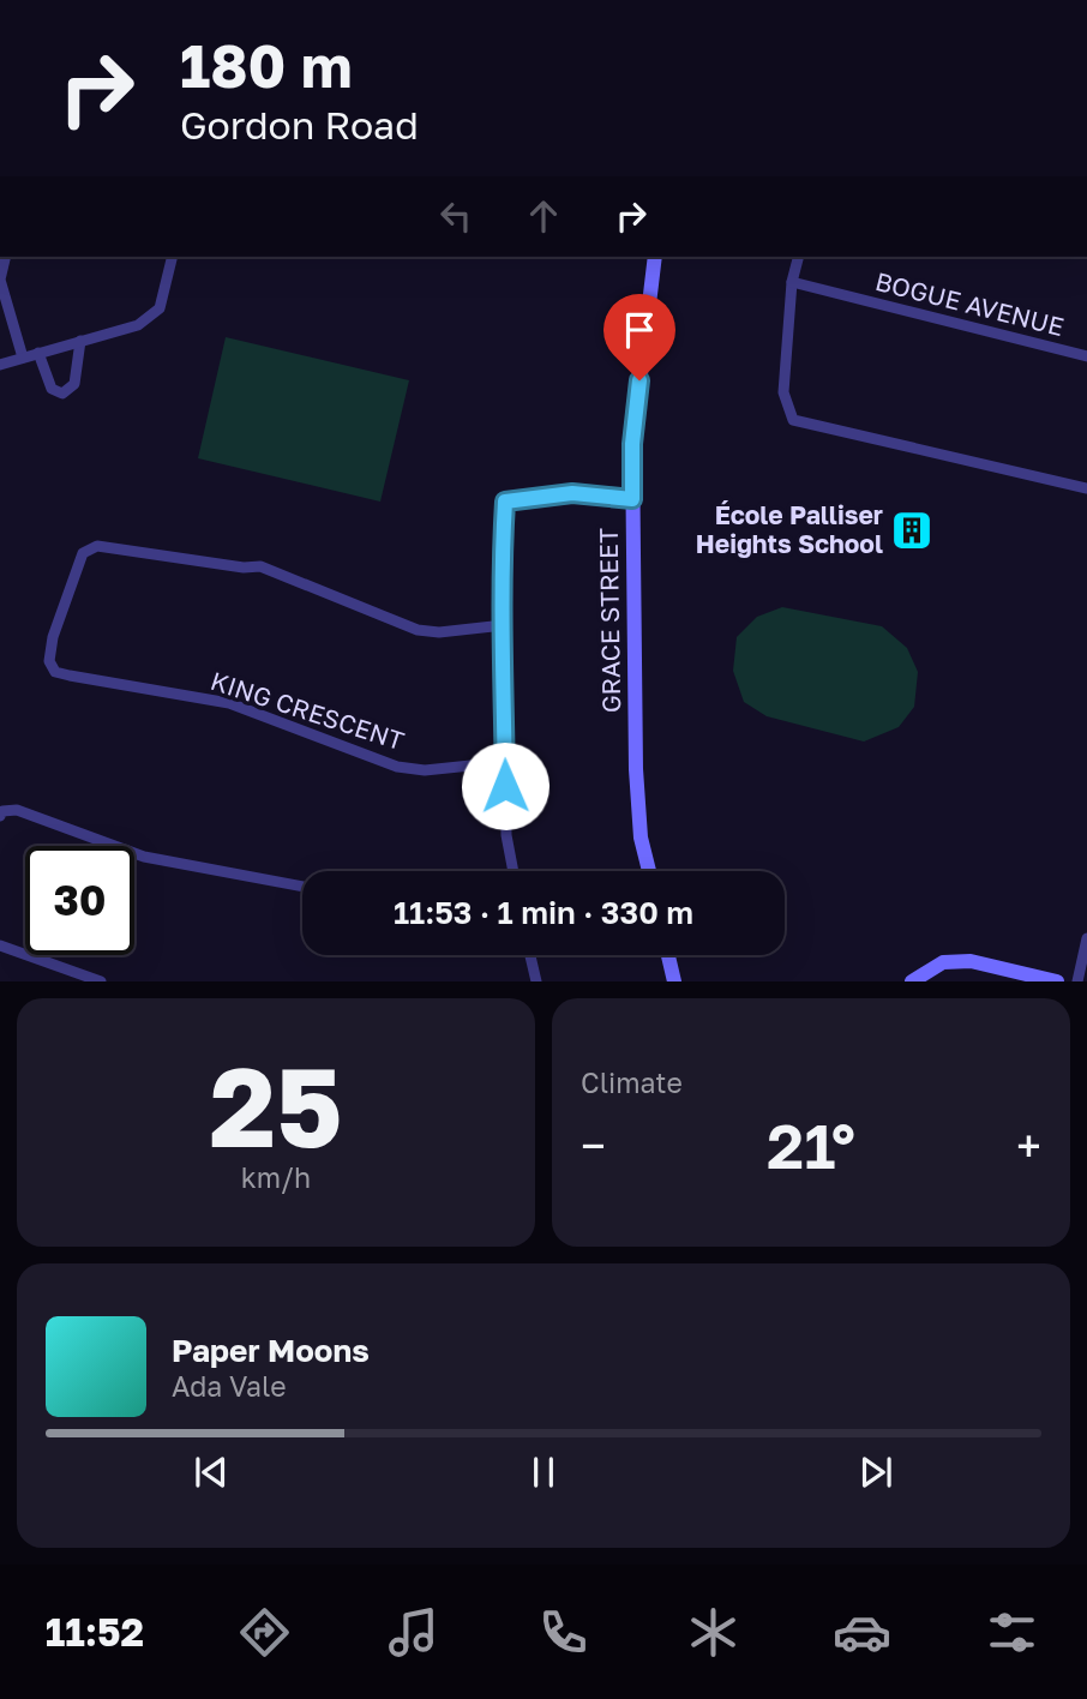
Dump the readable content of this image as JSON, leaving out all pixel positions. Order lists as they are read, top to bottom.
{
  "streets": {
    "street": ["BOGUE AVENUE", "GRACE STREET", "KING CRESCENT"]
  },
  "places": {
    "building": ["École Palliser Heights School"]
  },
  "page": {
    "turn": ["180 m", "Gordon Road"],
    "limit": "30",
    "trip": "11:53 · 1 min · 330 m",
    "tile": [
      ["25", "km/h"],
      "Climate"
    ],
    "heat": ["−", "21°", "+"],
    "song": ["Paper Moons", "Ada Vale"],
    "tabs": "11:52"
  }
}
